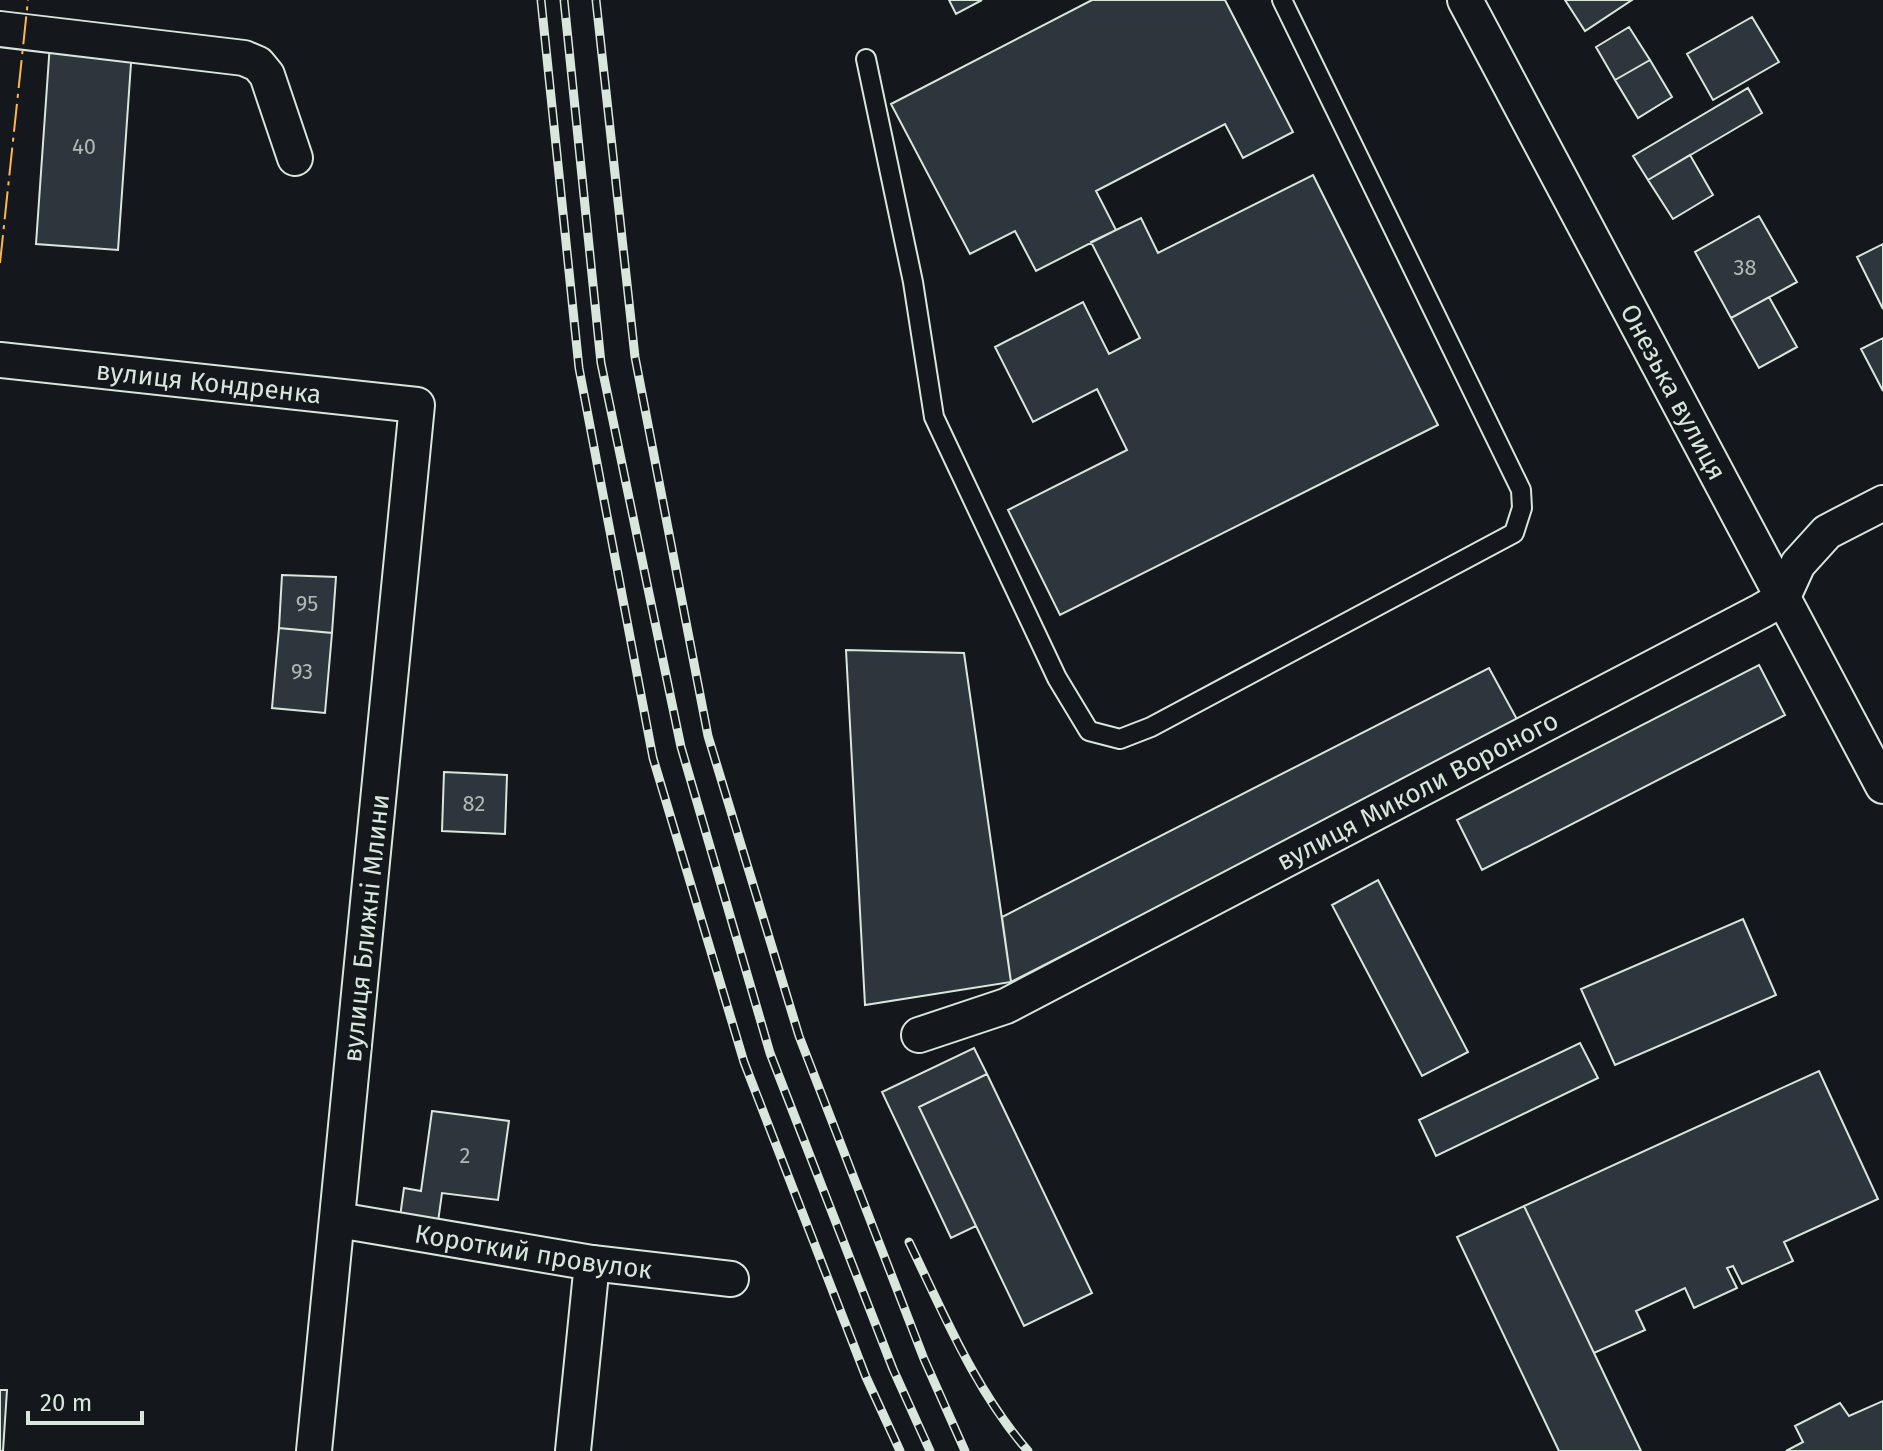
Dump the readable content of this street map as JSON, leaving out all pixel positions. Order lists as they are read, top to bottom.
{
  "streets": {
    "street": [
      "вулиця Кондренка",
      "Онезька вулиця",
      "вулиця Миколи Вороного",
      "вулиця Ближні Млини",
      "Короткий провулок"
    ]
  },
  "crossings": [
    ["вулиця Кондренка", "вулиця Ближні Млини"],
    ["Онезька вулиця", "вулиця Миколи Вороного"],
    ["вулиця Ближні Млини", "Короткий провулок"]
  ],
  "house_numbers": [
    "40",
    "38",
    "95",
    "93",
    "82",
    "2"
  ],
  "scale_bar": "20 m"
}
